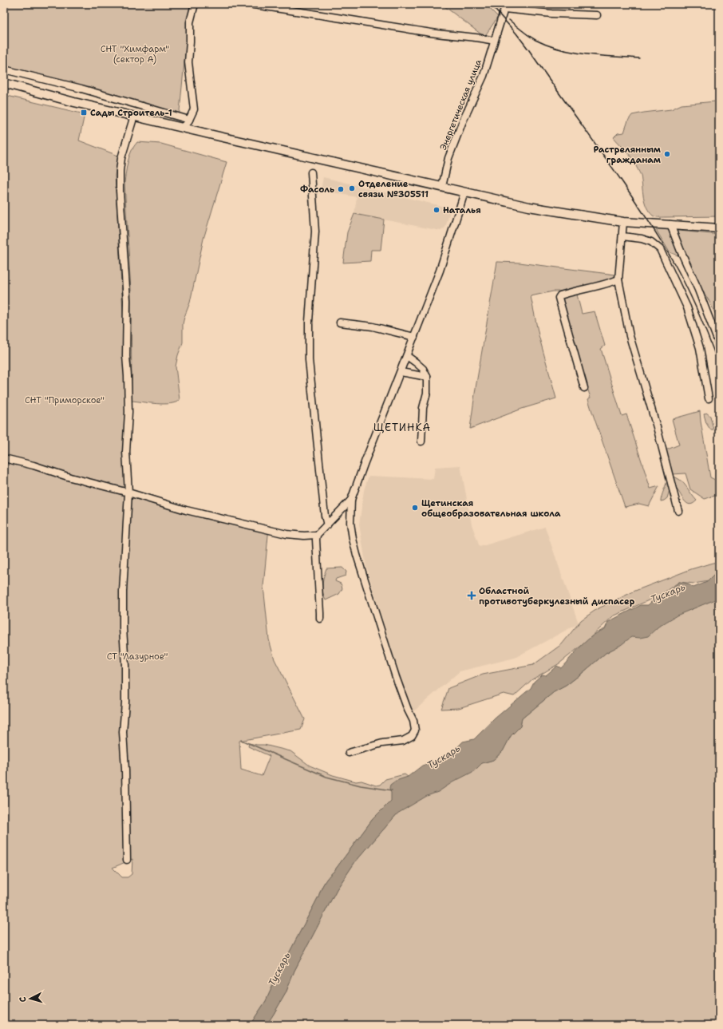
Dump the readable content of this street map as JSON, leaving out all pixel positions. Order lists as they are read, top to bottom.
{
  "streets": {
    "street": ["Энергетическая улица"]
  },
  "districts": ["ЩЕТИНКА"],
  "water": ["Тускарь"],
  "parks": ["СНТ \"Химфарм\" (сектор А)", "СНТ \"Приморское\"", "СТ \"Лазурное\""],
  "places": {
    "transit": ["Сады Строитель-1"],
    "other": [
      "Растрелянным гражданам",
      "Отделение связи №305511",
      "Фасоль",
      "Наталья",
      "Щетинская общеобразовательная школа"
    ],
    "health": ["Областной противотуберкулезный диспасер"]
  },
  "north": "left"
}
